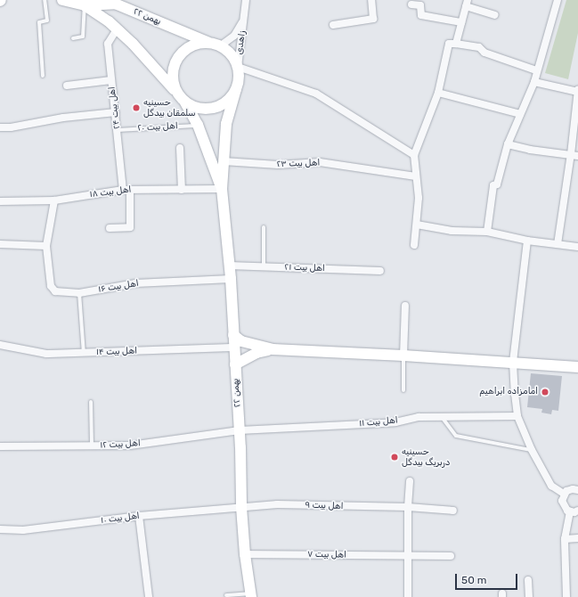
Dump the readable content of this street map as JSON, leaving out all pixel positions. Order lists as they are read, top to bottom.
{
  "streets": {
    "street": [
      "۲۲ بهمن",
      "زاهدی",
      "اهل بیت ۲۴",
      "اهل بیت ۲۳",
      "اهل بیت ۱۸",
      "اهل بیت ۲۱",
      "اهل بیت ۱۶",
      "اهل بیت ۱۴",
      "اهل بیت ۱۱",
      "اهل بیت ۱۲",
      "اهل بیت ۹",
      "اهل بیت ۱۰",
      "اهل بیت ۷"
    ],
    "lane": ["اهل بیت ۲۰"]
  },
  "crossings": [
    ["۲۲ بهمن", "زاهدی"],
    ["۲۲ بهمن", "اهل بیت ۲۴"],
    ["۲۲ بهمن", "اهل بیت ۲۰"],
    ["۲۲ بهمن", "اهل بیت ۲۳"],
    ["۲۲ بهمن", "اهل بیت ۱۸"],
    ["۲۲ بهمن", "اهل بیت ۲۱"],
    ["۲۲ بهمن", "اهل بیت ۱۶"],
    ["۲۲ بهمن", "اهل بیت ۱۴"],
    ["۲۲ بهمن", "اهل بیت ۱۱"],
    ["۲۲ بهمن", "اهل بیت ۱۲"],
    ["۲۲ بهمن", "اهل بیت ۹"],
    ["۲۲ بهمن", "اهل بیت ۱۰"],
    ["۲۲ بهمن", "اهل بیت ۷"],
    ["اهل بیت ۲۴", "اهل بیت ۲۰"],
    ["اهل بیت ۲۴", "اهل بیت ۱۸"],
    ["اهل بیت ۱۸", "اهل بیت ۱۶"],
    ["اهل بیت ۱۱", "اهل بیت ۱۲"],
    ["اهل بیت ۹", "اهل بیت ۱۰"]
  ],
  "places": ["حسینیه سلمقان بیدگل", "امامزاده ابراهیم", "حسینیه دربریگ بیدگل"],
  "scale_bar": "50 m"
}
